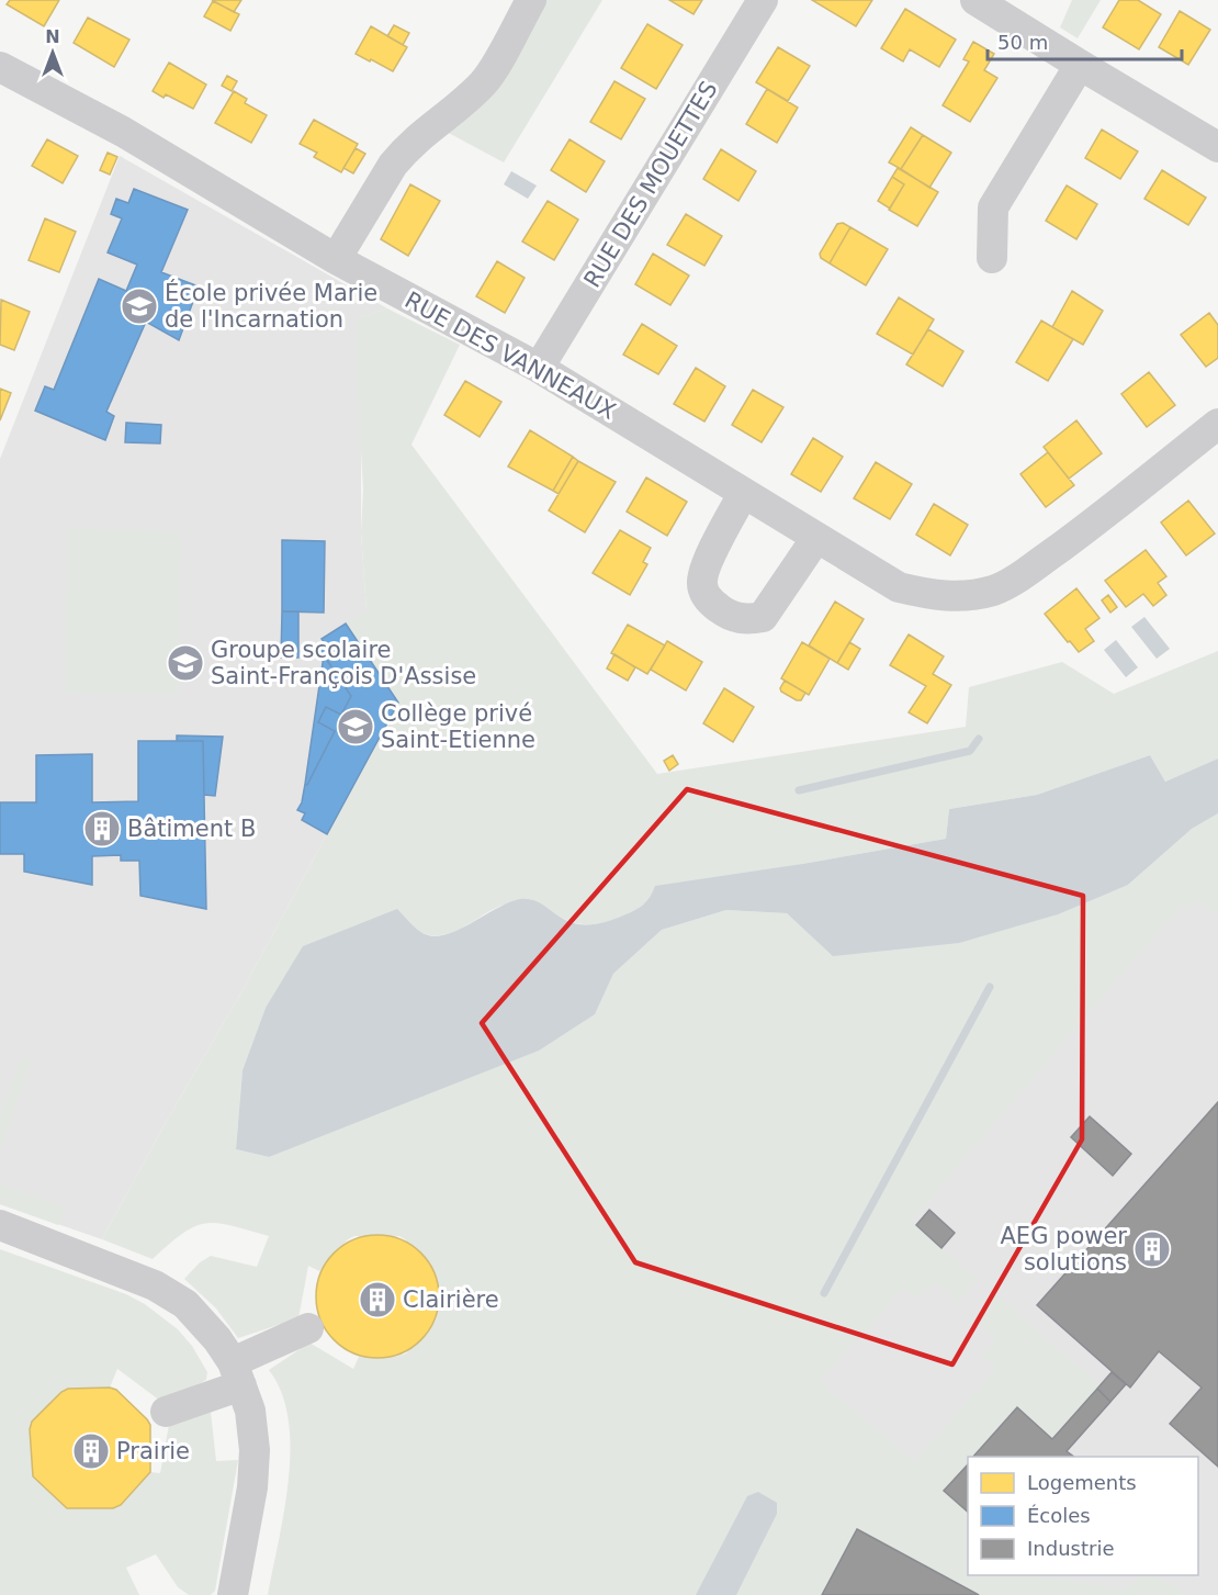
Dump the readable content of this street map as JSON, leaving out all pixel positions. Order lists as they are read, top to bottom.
{
  "streets": {
    "street": ["RUE DES MOUETTES", "RUE DES VANNEAUX"]
  },
  "crossings": [
    ["RUE DES MOUETTES", "RUE DES VANNEAUX"]
  ],
  "places": {
    "school or university": ["École privée Marie de l'Incarnation", "Groupe scolaire Saint-François D'Assise", "Collège privé Saint-Etienne"],
    "building": [
      "Bâtiment B",
      "AEG power solutions",
      "Clairière",
      "Prairie"
    ]
  },
  "legend": ["Logements", "Écoles", "Industrie"],
  "scale_bar": "50 m",
  "north": "top"
}
